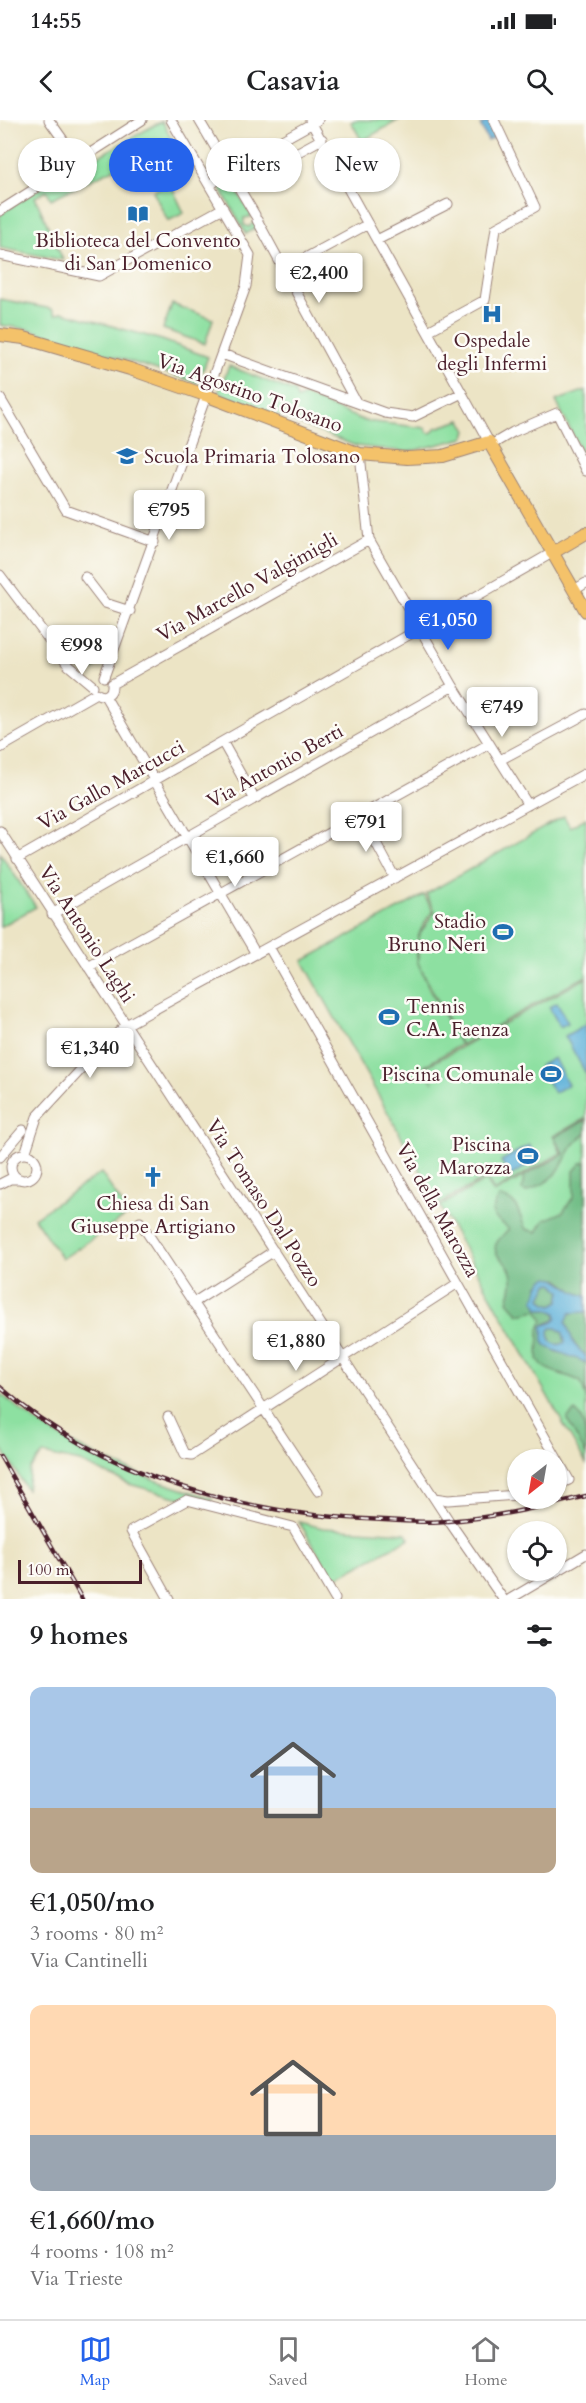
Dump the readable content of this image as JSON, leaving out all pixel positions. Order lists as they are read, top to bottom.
{
  "streets": {
    "main road": ["Via Agostino Tolosano"],
    "street": [
      "Via Marcello Valgimigli",
      "Via Antonio Berti",
      "Via Gallo Marcucci",
      "Via Antonio Laghi",
      "Via Tomaso Dal Pozzo",
      "Via della Marozza"
    ]
  },
  "crossings": [
    ["Via Antonio Berti", "Via Antonio Laghi"],
    ["Via Gallo Marcucci", "Via Antonio Laghi"],
    ["Via Antonio Laghi", "Via Tomaso Dal Pozzo"]
  ],
  "places": {
    "library": ["Biblioteca del Convento di San Domenico"],
    "hospital": ["Ospedale degli Infermi"],
    "school or university": ["Scuola Primaria Tolosano"],
    "sports": [
      "Stadio Bruno Neri",
      "Tennis C.A. Faenza",
      "Piscina Comunale",
      "Piscina Marozza"
    ],
    "church": ["Chiesa di San Giuseppe Artigiano"]
  },
  "scale_bar": "100 m",
  "north": "bottom left",
  "page": {
    "status": "14:55",
    "header": "Casavia",
    "chip": [
      "Buy",
      "Rent",
      "Filters",
      "New"
    ],
    "price": [
      "€2,400",
      "€795",
      "€1,050",
      "€998",
      "€749",
      "€791",
      "€1,660",
      "€1,340",
      "€1,880"
    ],
    "scale": "100 m",
    "heading": "9 homes",
    "list": [
      {
        "name": "€1,050/mo",
        "note": "3 rooms · 80 m² · Via Cantinelli"
      },
      {
        "name": "€1,660/mo",
        "note": "4 rooms · 108 m² · Via Trieste"
      }
    ],
    "tabs": ["Map", "Saved", "Home"]
  }
}
